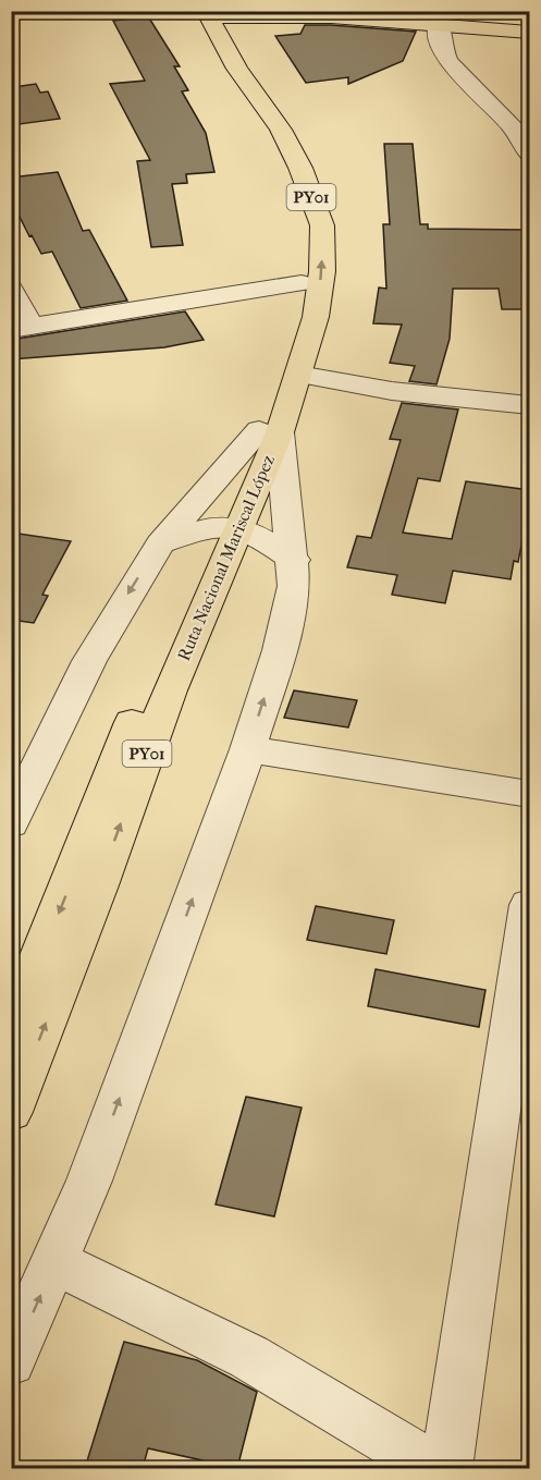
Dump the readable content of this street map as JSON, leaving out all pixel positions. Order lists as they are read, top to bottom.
{
  "streets": {
    "highway": ["PY01", "Ruta Nacional Mariscal López"]
  },
  "crossings": [
    ["PY01", "Ruta Nacional Mariscal López"]
  ]
}
